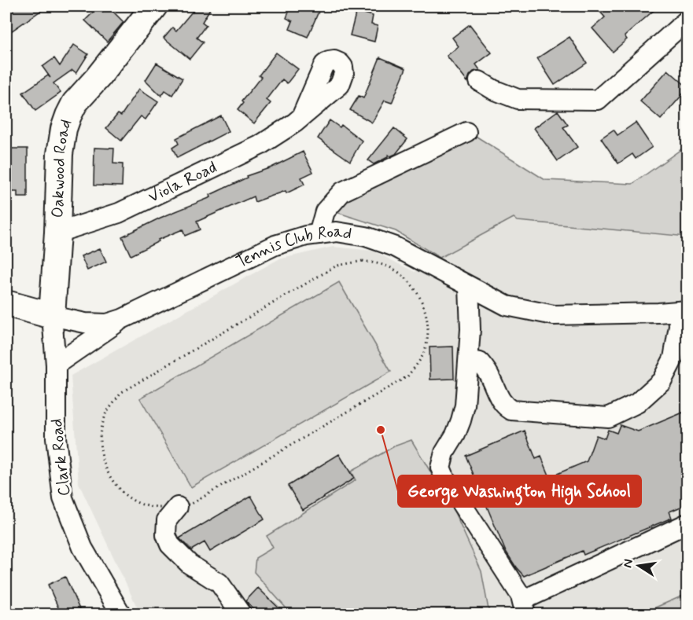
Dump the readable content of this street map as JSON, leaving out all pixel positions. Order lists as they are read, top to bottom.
{
  "streets": {
    "main road": ["Oakwood Road"],
    "street": ["Viola Road", "Tennis Club Road", "Clark Road"]
  },
  "crossings": [
    ["Oakwood Road", "Viola Road"],
    ["Oakwood Road", "Tennis Club Road"],
    ["Oakwood Road", "Clark Road"],
    ["Tennis Club Road", "Clark Road"]
  ],
  "places": ["George Washington High School"],
  "north": "left"
}
